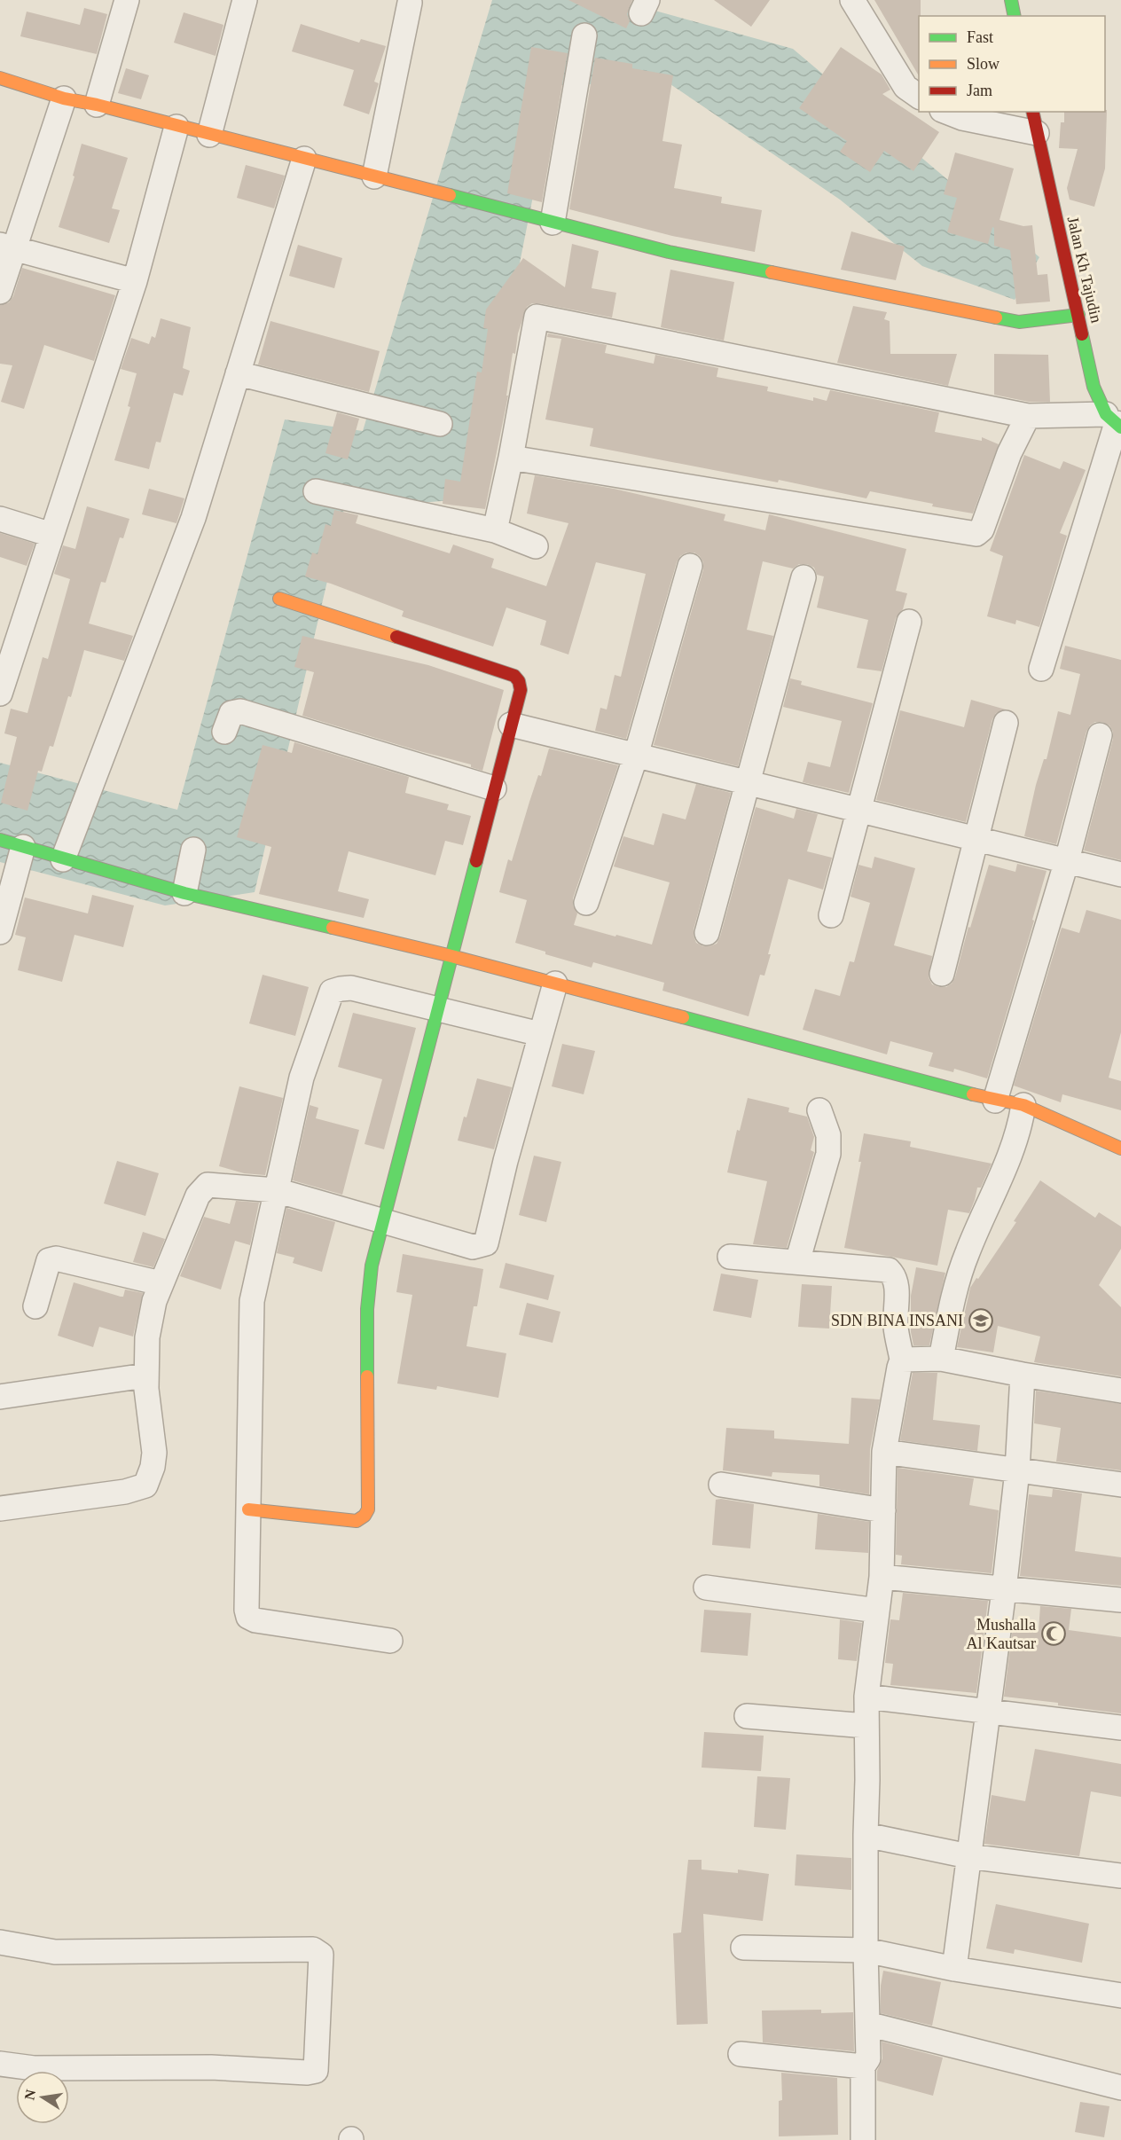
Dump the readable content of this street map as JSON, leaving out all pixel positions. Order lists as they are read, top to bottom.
{
  "streets": {
    "street": ["Jalan Kh Tajudin"]
  },
  "places": {
    "school or university": ["SDN BINA INSANI"],
    "mosque": ["Mushalla Al Kautsar"]
  },
  "legend": ["Fast", "Slow", "Jam"],
  "north": "left"
}
